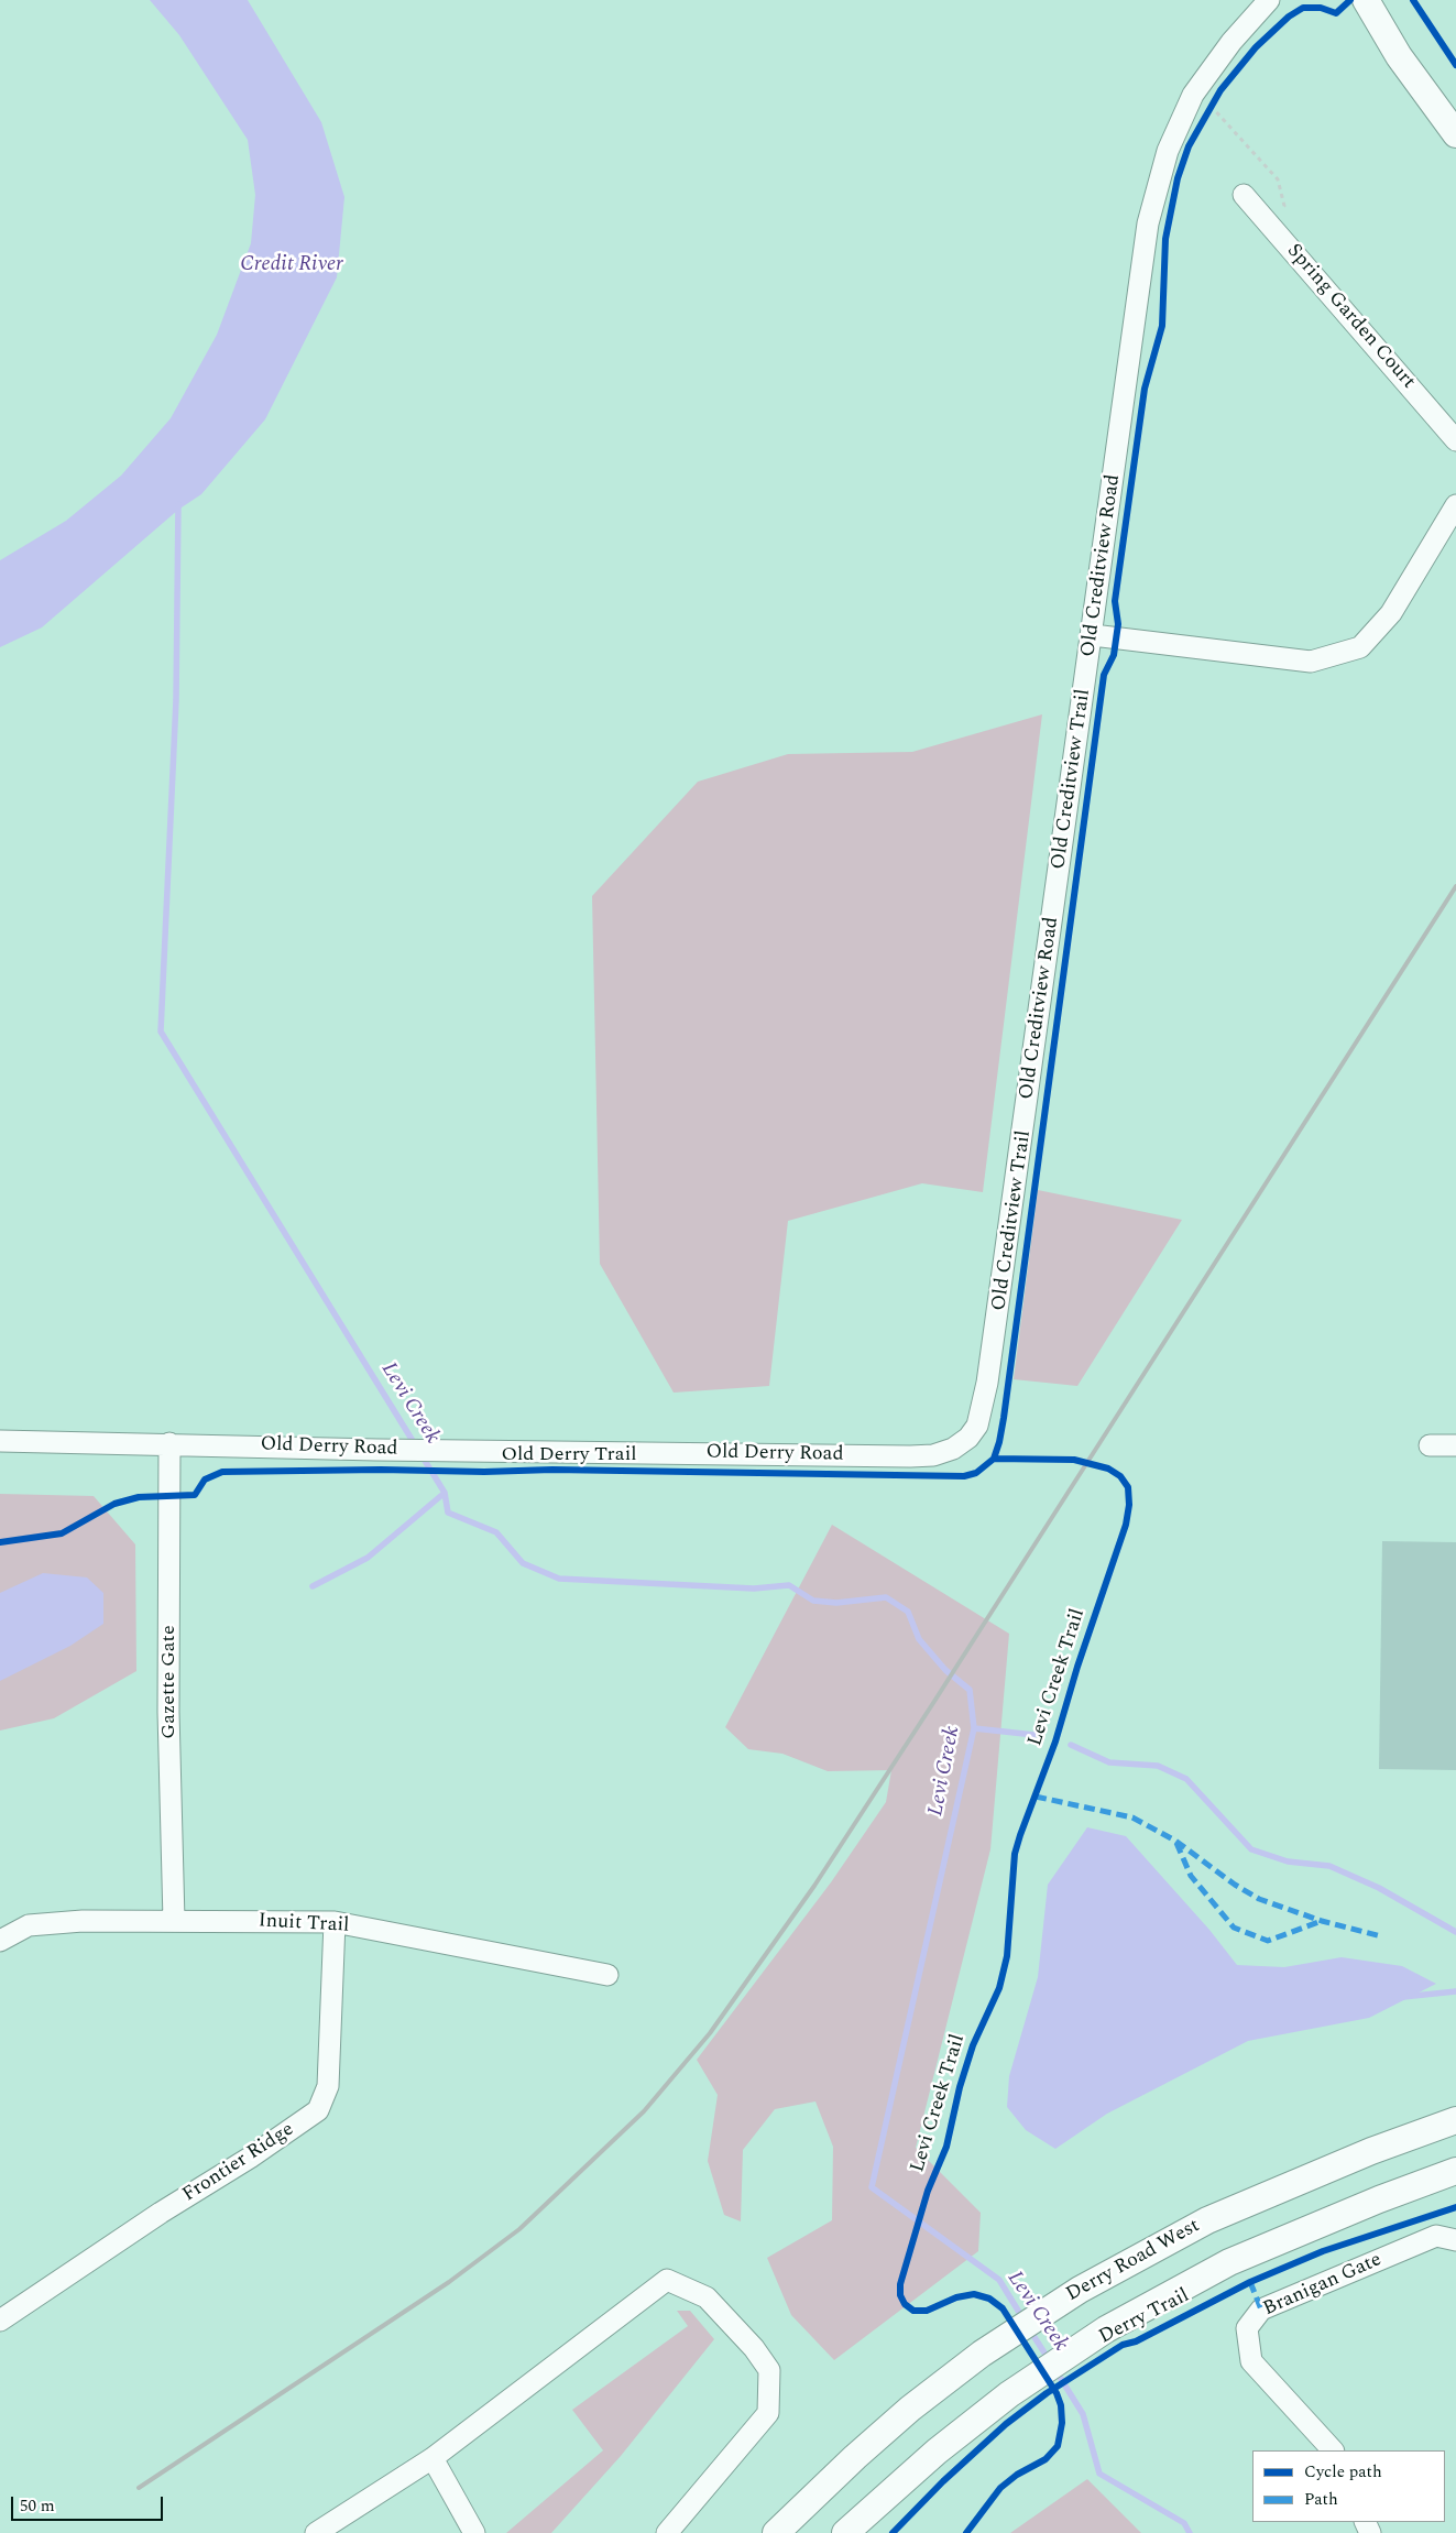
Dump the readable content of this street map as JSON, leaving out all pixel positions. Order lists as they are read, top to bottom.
{
  "streets": {
    "main road": ["Derry Road West"],
    "street": [
      "Spring Garden Court",
      "Old Creditview Road",
      "Old Derry Road",
      "Gazette Gate",
      "Inuit Trail",
      "Frontier Ridge",
      "Branigan Gate"
    ],
    "cycle path": ["Old Creditview Trail", "Levi Creek Trail", "Derry Trail"]
  },
  "crossings": [
    ["Old Creditview Road", "Old Derry Road"],
    ["Old Derry Road", "Gazette Gate"],
    ["Gazette Gate", "Inuit Trail"],
    ["Inuit Trail", "Frontier Ridge"]
  ],
  "water": ["Credit River", "Levi Creek"],
  "legend": ["Cycle path", "Path"],
  "scale_bar": "50 m"
}
